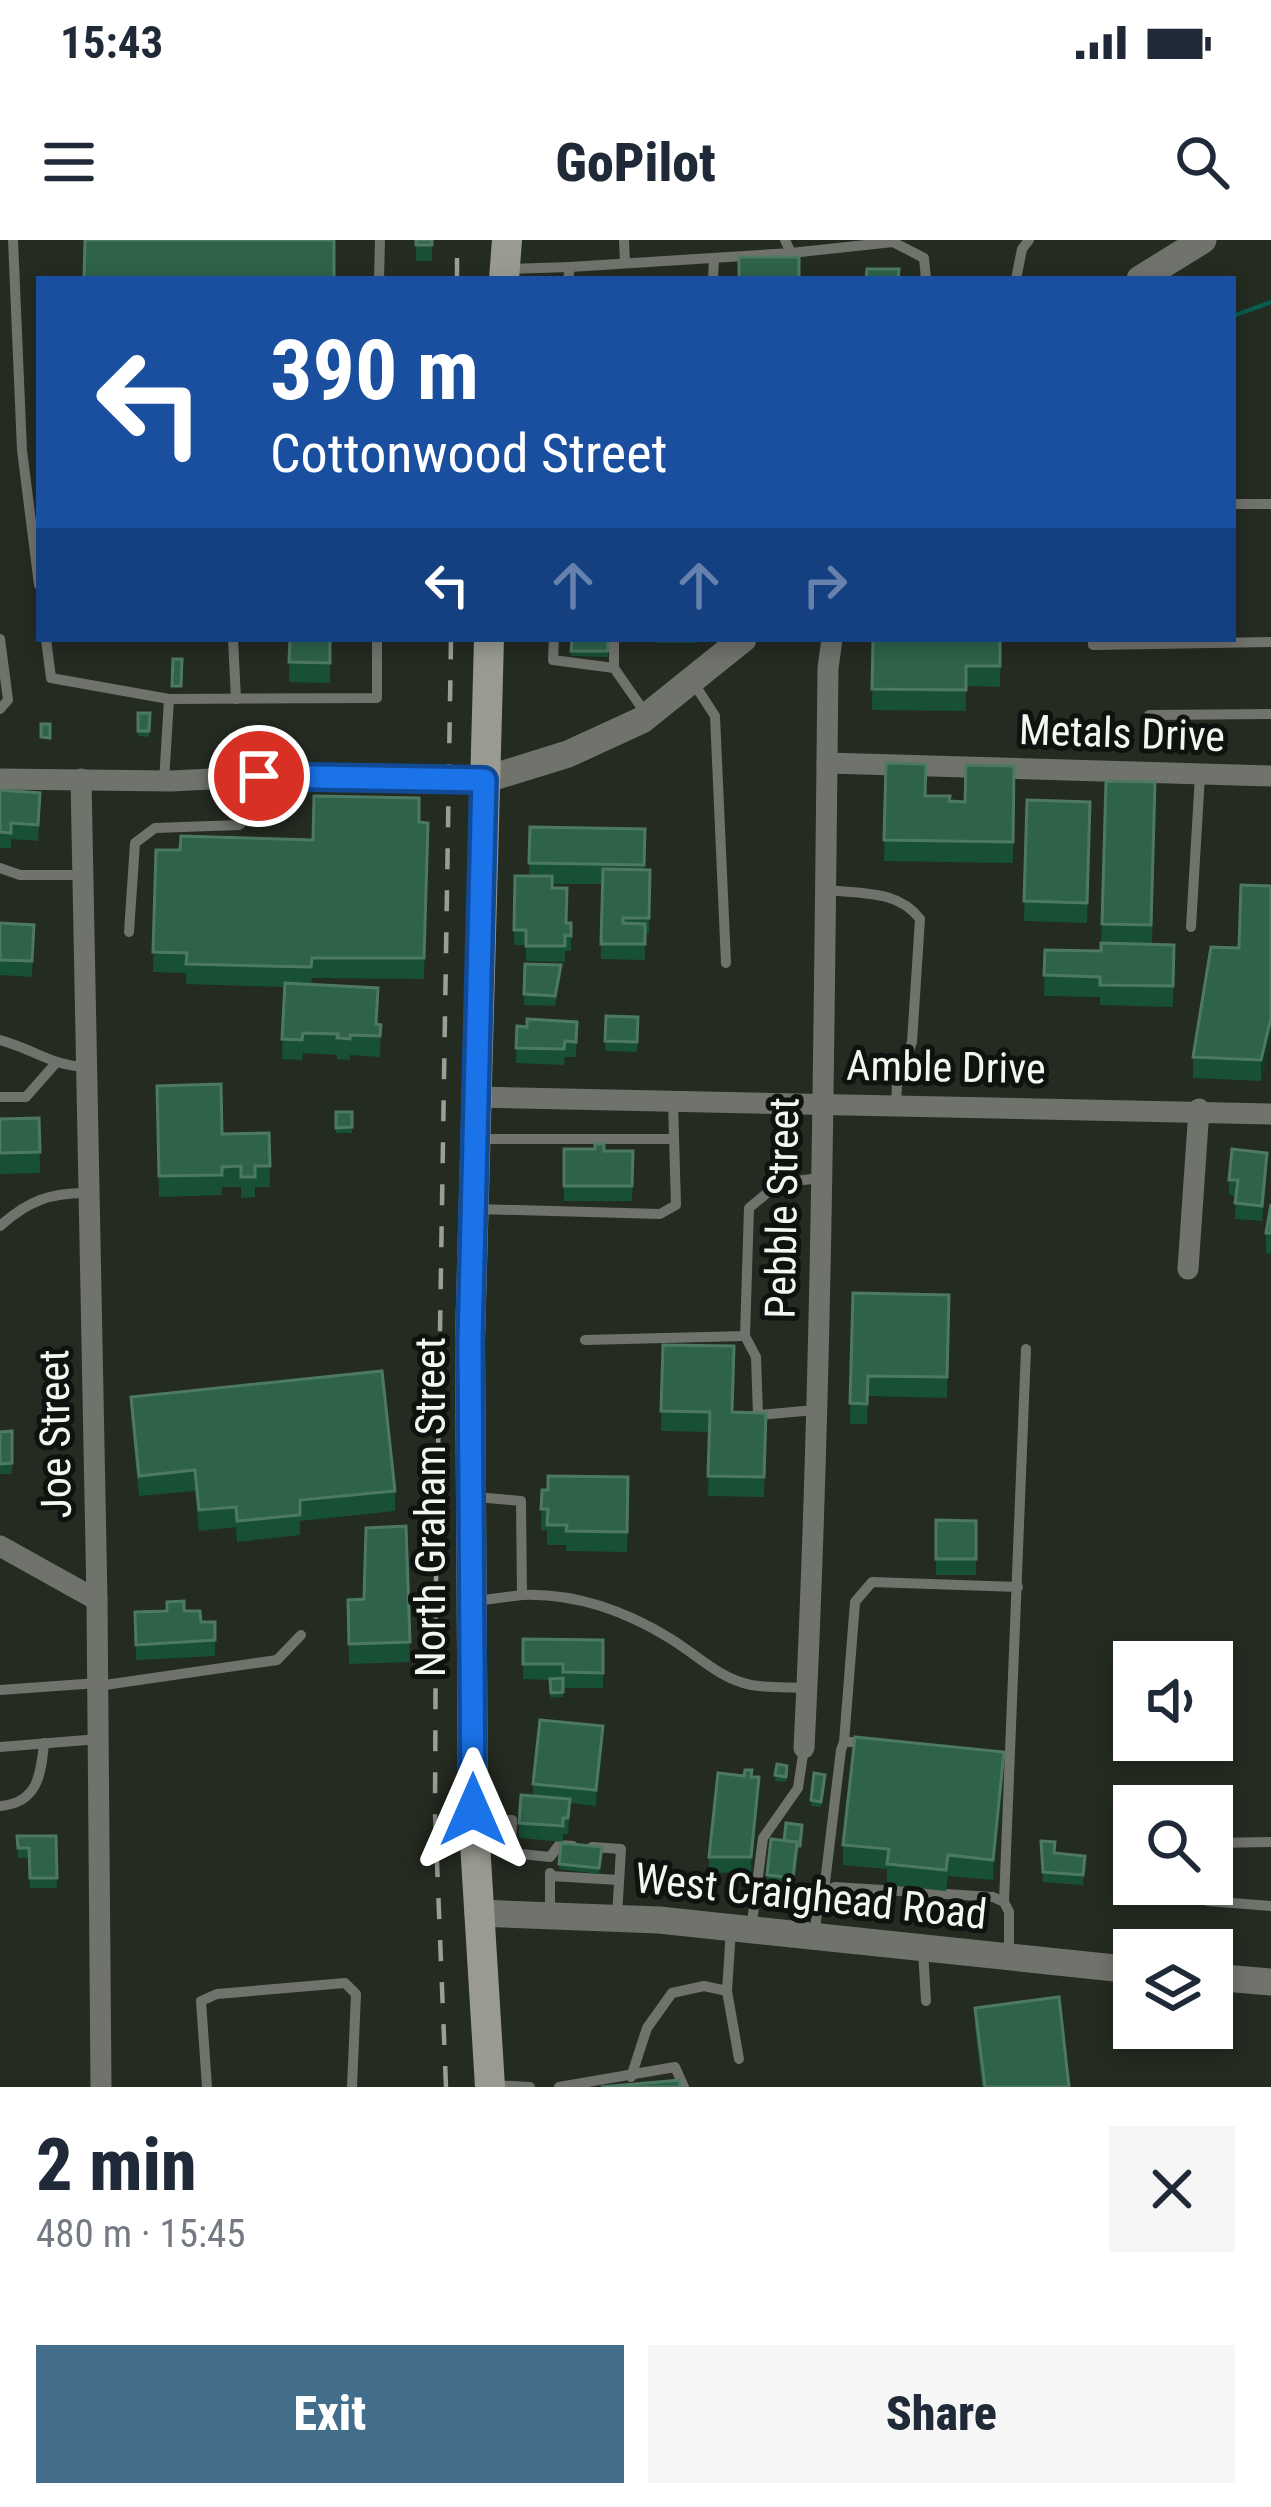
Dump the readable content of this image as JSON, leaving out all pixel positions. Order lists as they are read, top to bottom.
{
  "streets": {
    "main road": ["North Graham Street"],
    "street": [
      "Metals Drive",
      "Amble Drive",
      "Pebble Street",
      "Joe Street",
      "West Craighead Road"
    ]
  },
  "crossings": [
    ["Metals Drive", "Pebble Street"],
    ["Amble Drive", "Pebble Street"],
    ["Amble Drive", "North Graham Street"],
    ["North Graham Street", "West Craighead Road"]
  ],
  "page": {
    "status": "15:43",
    "header": "GoPilot",
    "turn": ["390 m", "Cottonwood Street"],
    "heading": ["2 min", "480 m · 15:45"],
    "buttons": ["Exit", "Share"]
  }
}
